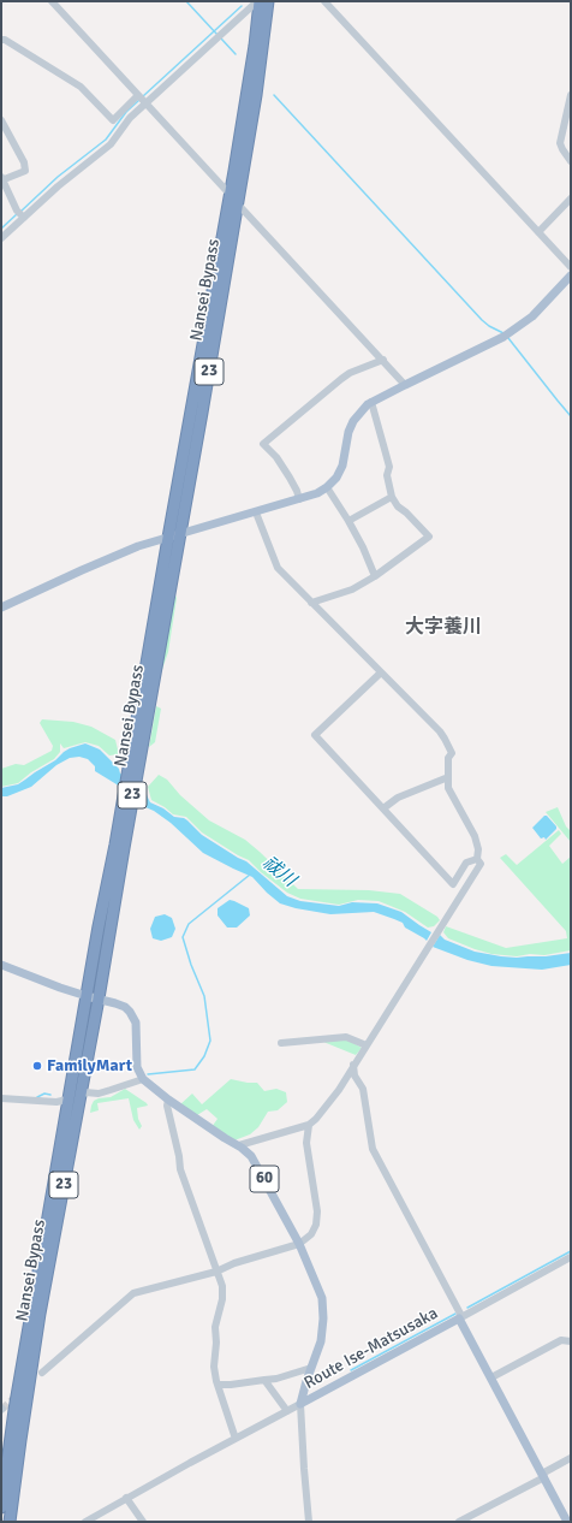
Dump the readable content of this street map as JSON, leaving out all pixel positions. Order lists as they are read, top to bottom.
{
  "streets": {
    "highway": ["Nansei Bypass", "23"],
    "main road": ["60", "Route Ise-Matsusaka"]
  },
  "districts": ["大字養川"],
  "water": ["祓川"],
  "places": ["FamilyMart"]
}
